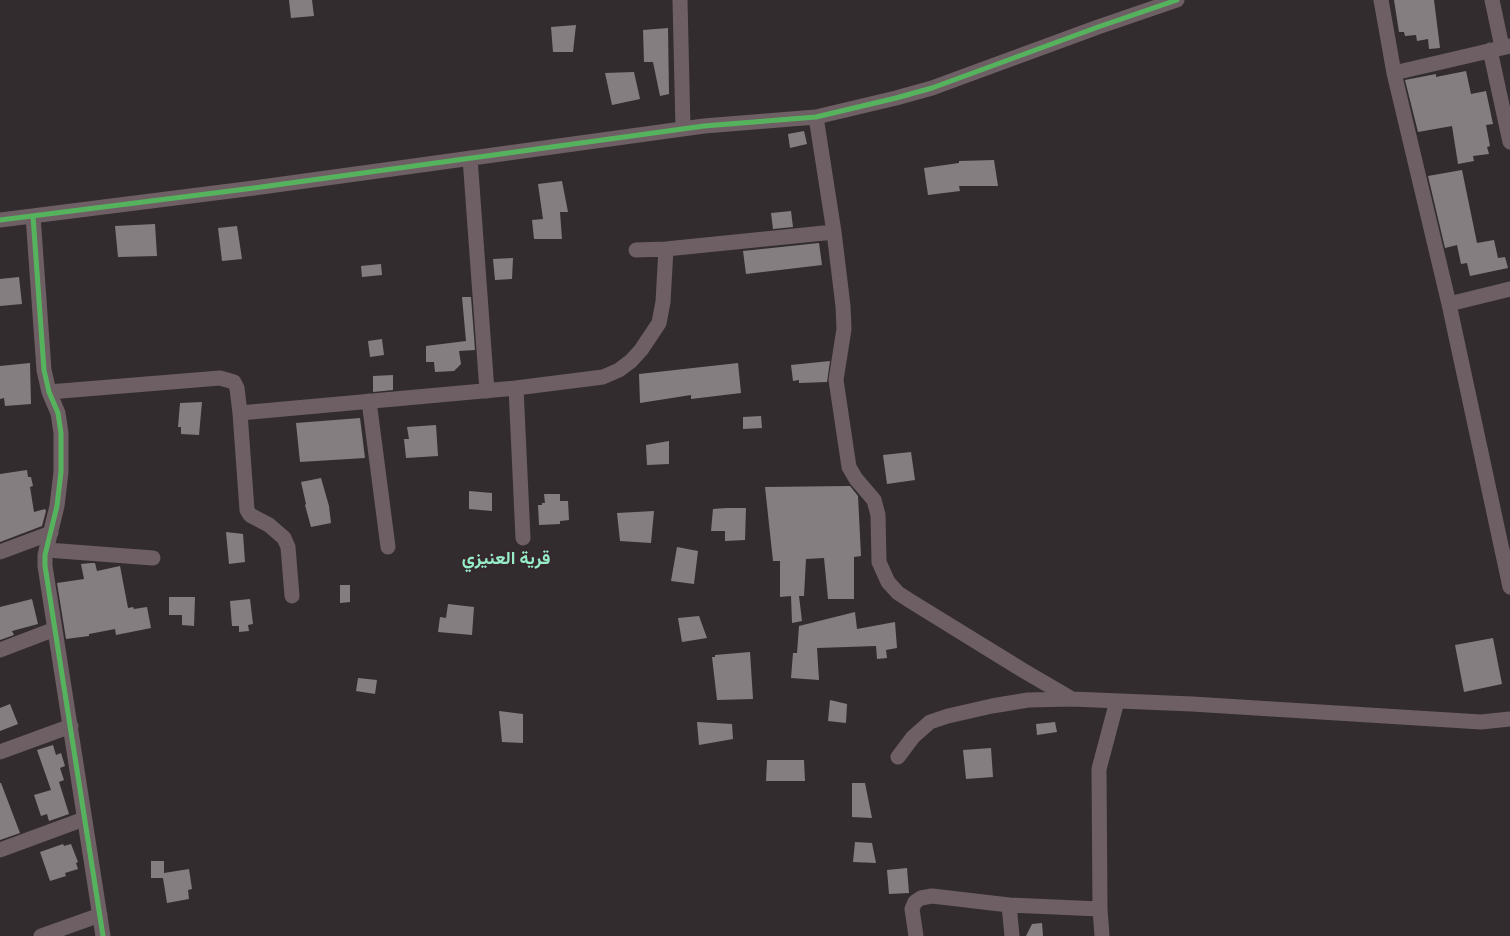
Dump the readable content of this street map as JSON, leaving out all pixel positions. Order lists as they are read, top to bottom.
{
  "districts": ["قرية العنيزي"]
}
